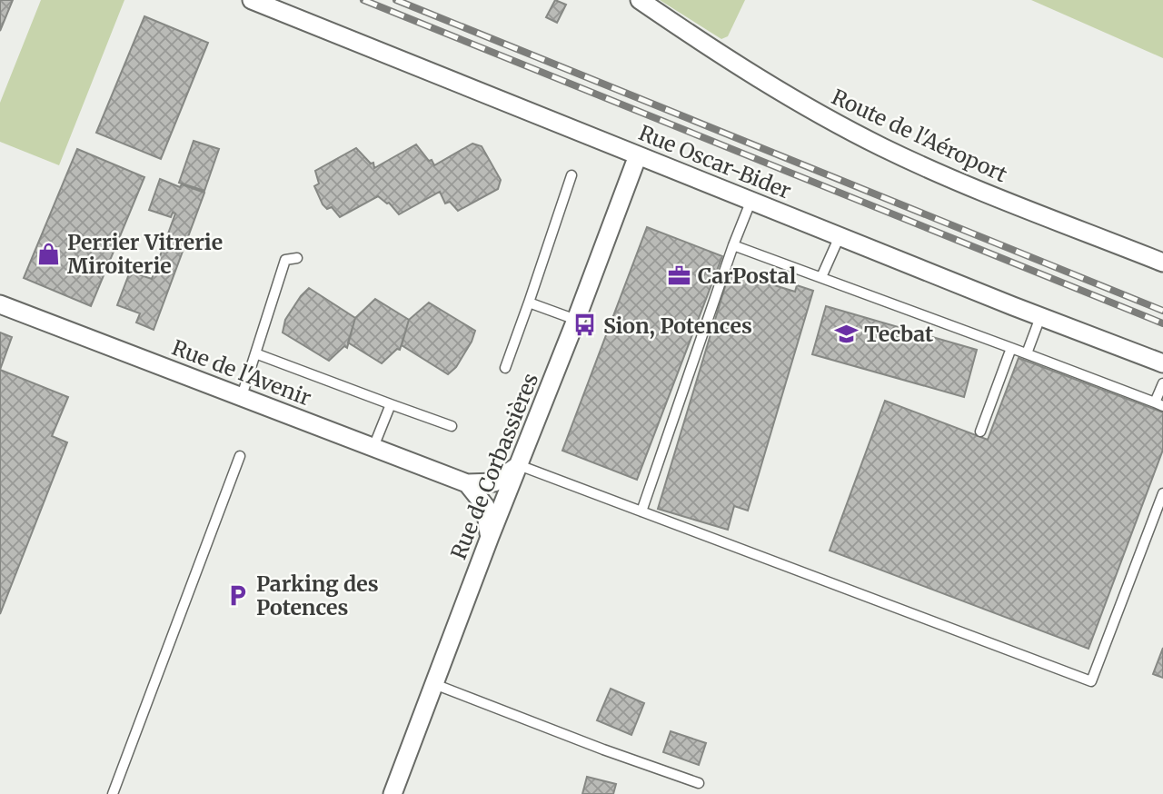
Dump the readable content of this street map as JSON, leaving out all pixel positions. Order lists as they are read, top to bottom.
{
  "streets": {
    "street": [
      "Route de l'Aéroport",
      "Rue Oscar-Bider",
      "Rue de l'Avenir",
      "Rue de Corbassières"
    ]
  },
  "crossings": [
    ["Rue Oscar-Bider", "Rue de Corbassières"],
    ["Rue de l'Avenir", "Rue de Corbassières"]
  ],
  "places": {
    "shop": ["Perrier Vitrerie Miroiterie"],
    "office": ["CarPostal"],
    "bus stop": ["Sion, Potences"],
    "school or university": ["Tecbat"],
    "parking": ["Parking des Potences"]
  }
}
